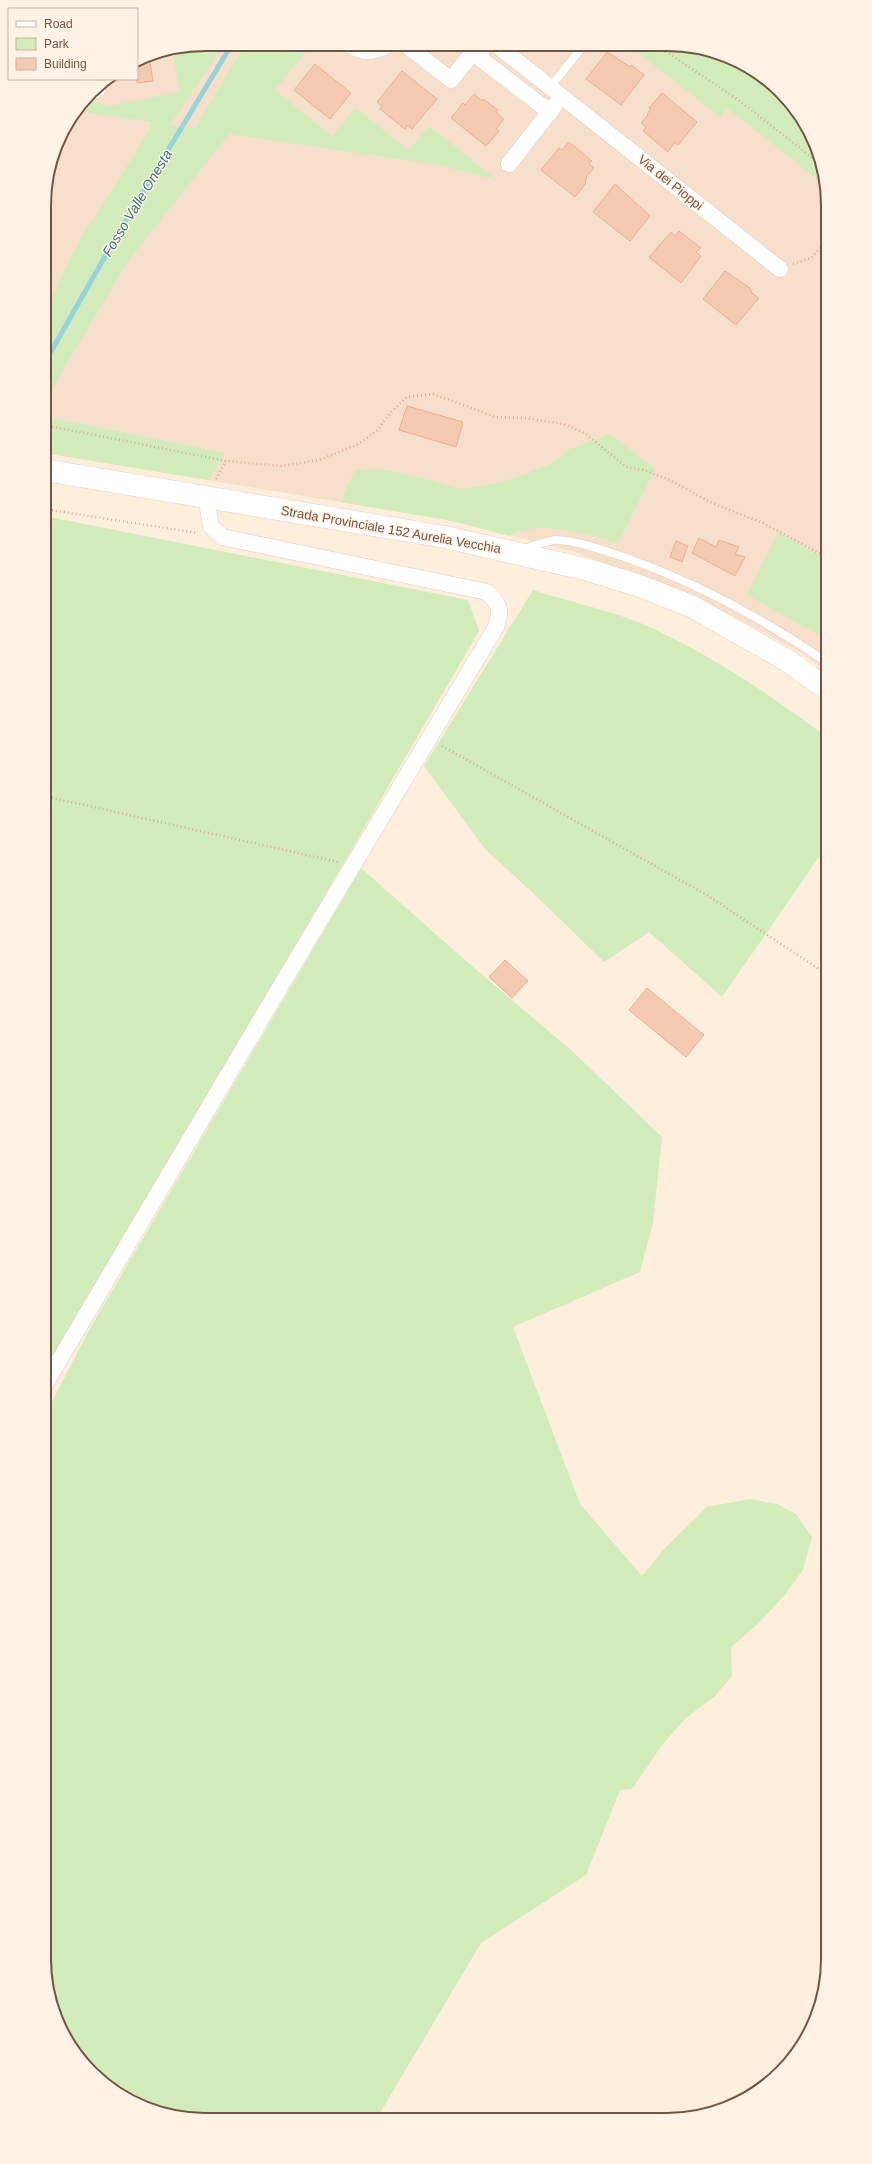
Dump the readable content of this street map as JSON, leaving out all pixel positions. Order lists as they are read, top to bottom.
{
  "streets": {
    "main road": ["Strada Provinciale 152 Aurelia Vecchia"],
    "street": ["Via dei Pioppi"]
  },
  "water": ["Fosso Valle Onesta"],
  "legend": ["Road", "Park", "Building"]
}
